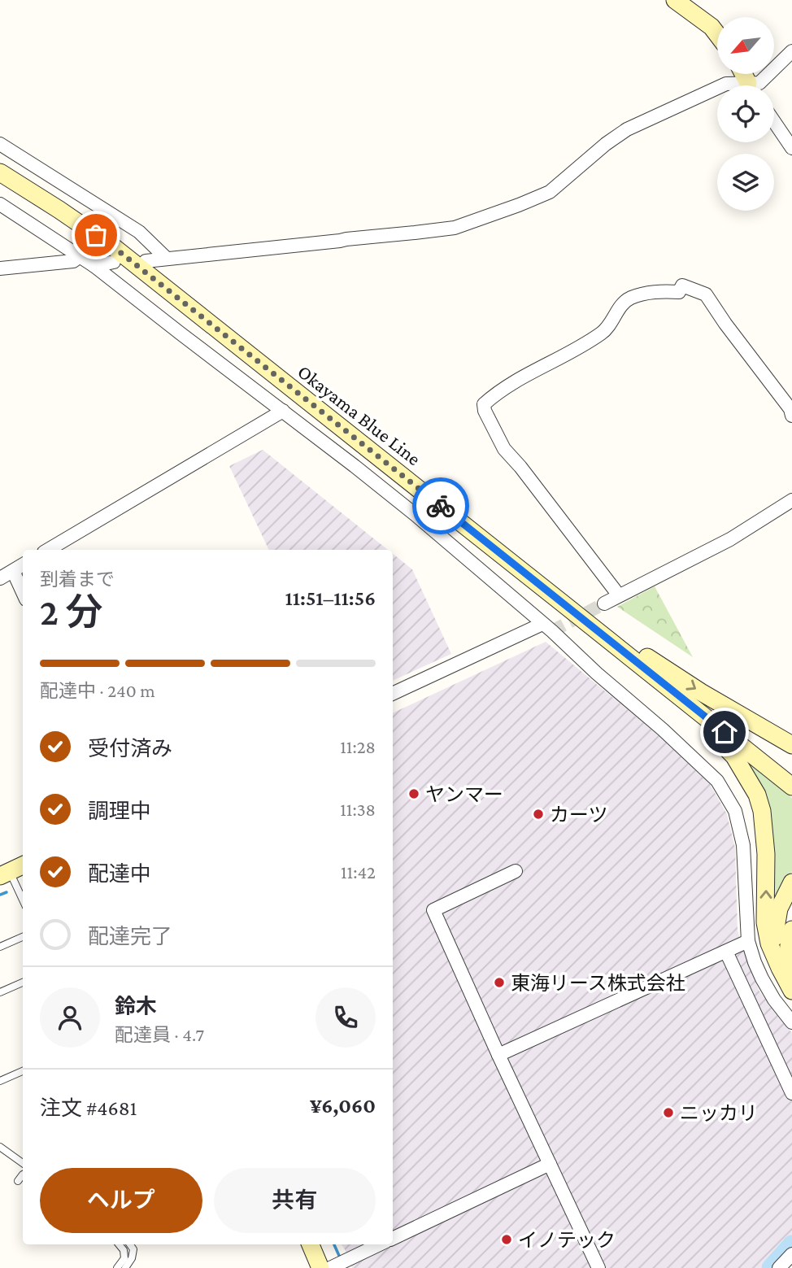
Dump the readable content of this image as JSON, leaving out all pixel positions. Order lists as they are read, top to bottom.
{
  "streets": {
    "main road": ["Okayama Blue Line"]
  },
  "places": [
    "ヤンマー",
    "カーツ",
    "東海リース株式会社",
    "ニッカリ",
    "イノテック"
  ],
  "north": "bottom left",
  "page": {
    "heading": ["2 分", "到着まで", "11:51–11:56"],
    "panel": [
      "鈴木",
      "配達員 · 4.7",
      "注文 #4681",
      "¥6,060"
    ],
    "bar": "配達中 · 240 m",
    "list": [
      ["受付済み", "11:28"],
      ["調理中", "11:38"],
      ["配達中", "11:42"],
      "配達完了"
    ],
    "buttons": ["ヘルプ", "共有"]
  }
}
